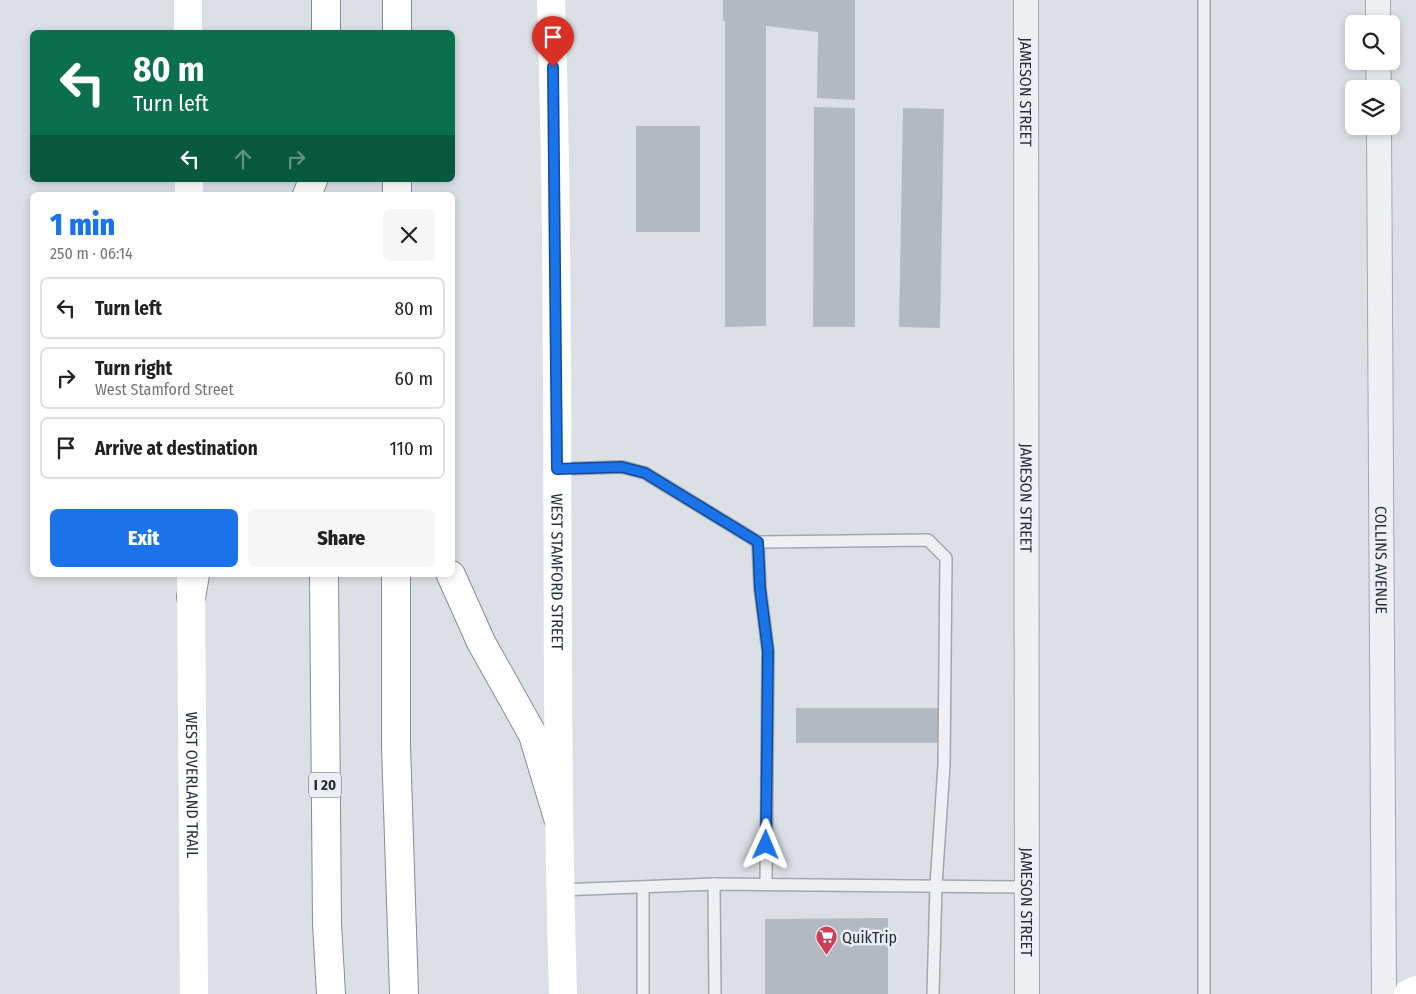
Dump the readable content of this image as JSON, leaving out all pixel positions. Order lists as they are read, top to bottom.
{
  "streets": {
    "main road": ["WEST STAMFORD STREET", "WEST OVERLAND TRAIL", "I 20"],
    "street": ["JAMESON STREET", "COLLINS AVENUE"]
  },
  "places": {
    "supermarket": ["QuikTrip"]
  },
  "page": {
    "turn": ["80 m", "Turn left"],
    "heading": ["1 min", "250 m · 06:14"],
    "list": [
      {
        "name": "Turn left",
        "value": "80 m"
      },
      {
        "name": "Turn right",
        "note": "West Stamford Street",
        "value": "60 m"
      },
      {
        "name": "Arrive at destination",
        "value": "110 m"
      }
    ],
    "buttons": ["Exit", "Share"]
  }
}
